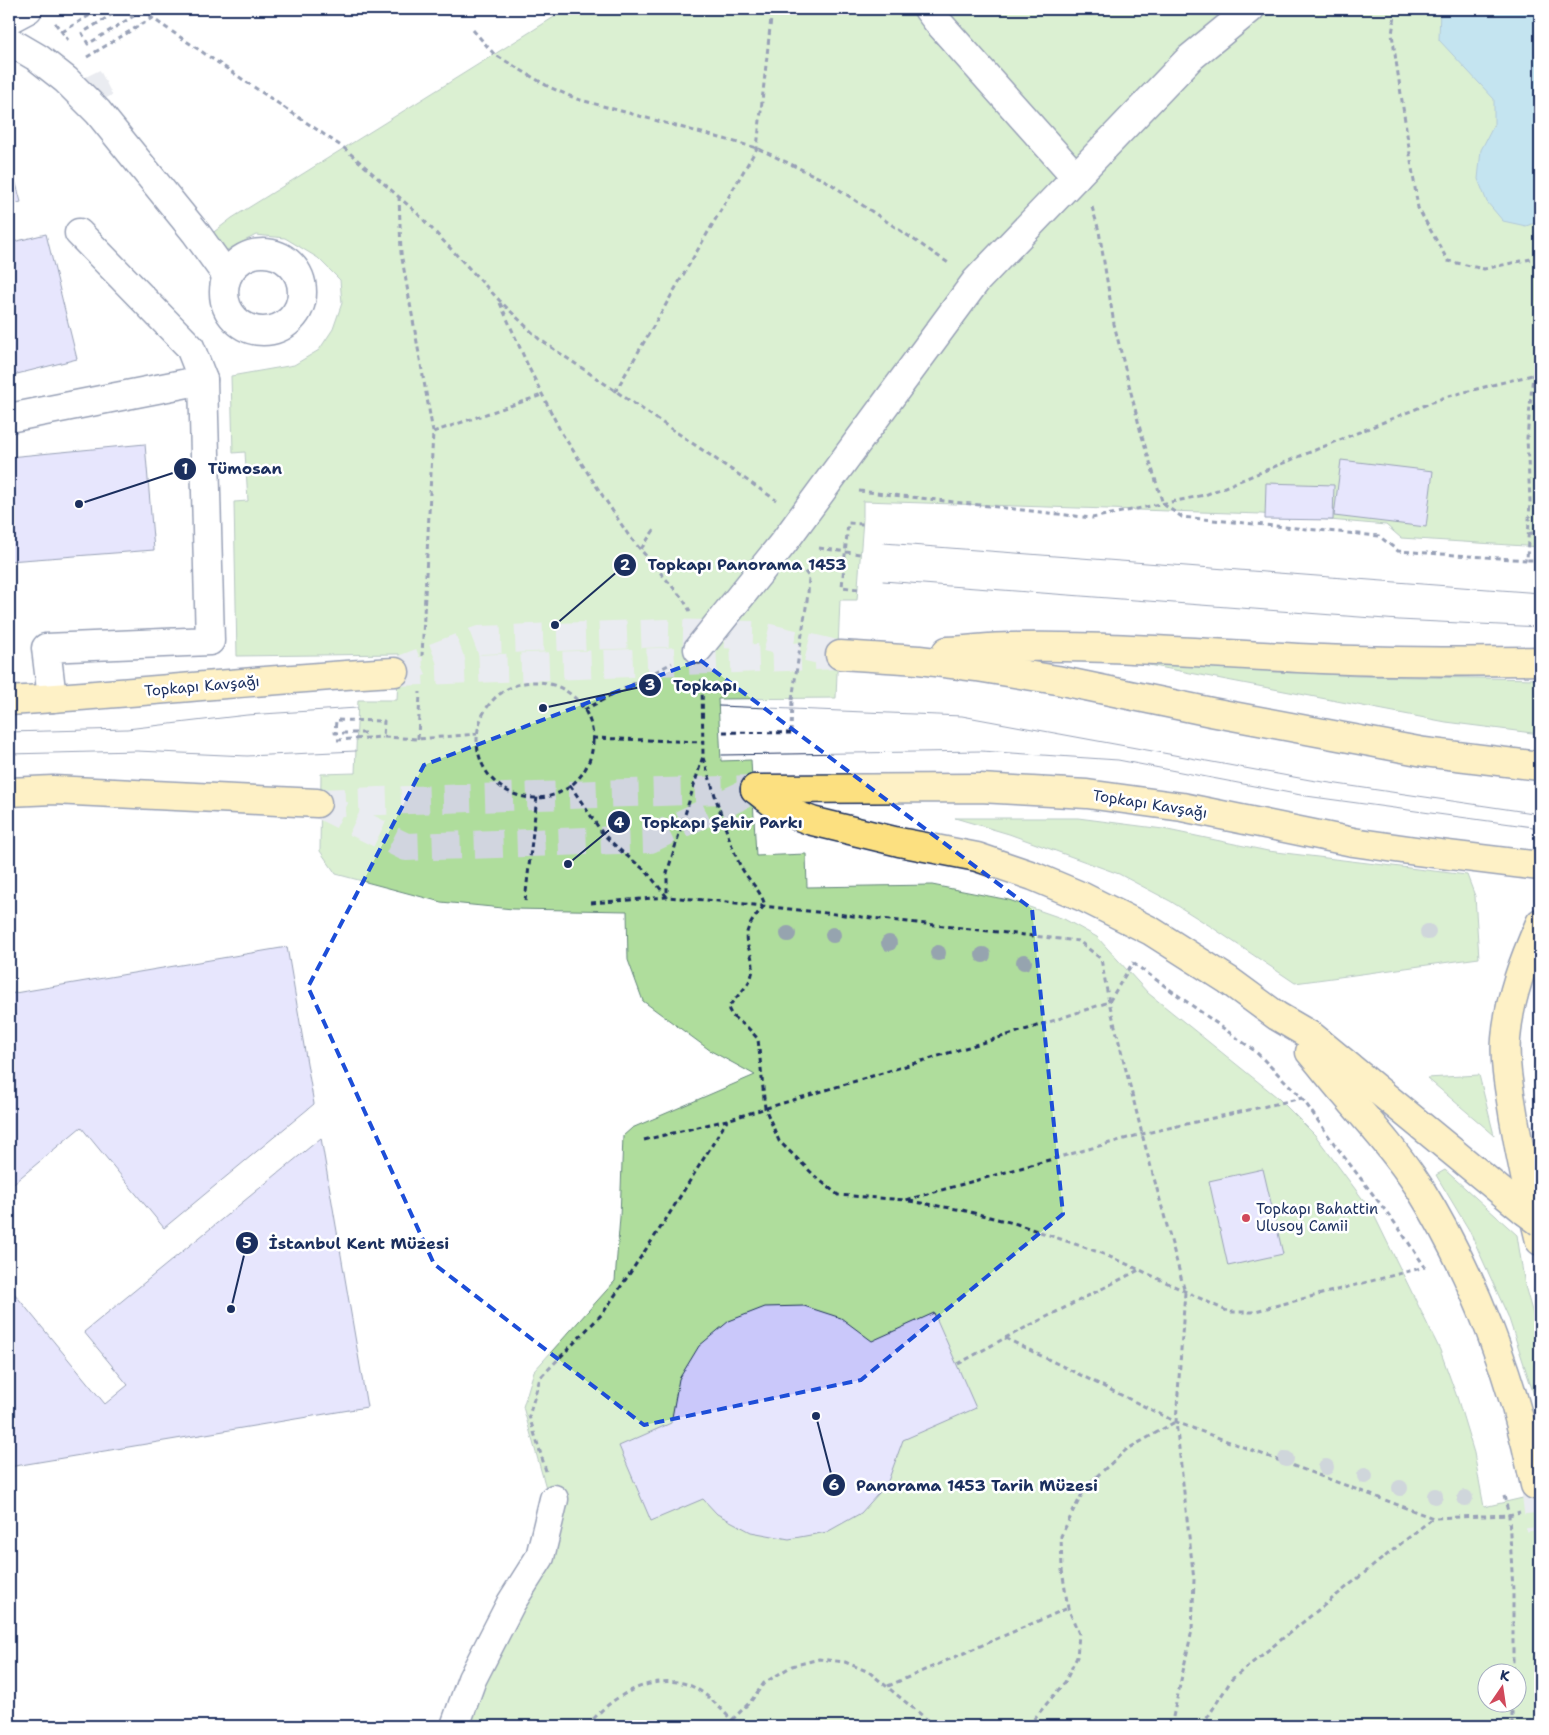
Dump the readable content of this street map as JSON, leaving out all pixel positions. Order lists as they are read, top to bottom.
{
  "streets": {
    "main road": ["Topkapı Kavşağı"]
  },
  "places": [
    "Tümosan",
    "Topkapı Panorama 1453",
    "Topkapı",
    "Topkapı Şehir Parkı",
    "Topkapı Bahattin Ulusoy Camii",
    "İstanbul Kent Müzesi",
    "Panorama 1453 Tarih Müzesi"
  ],
  "north": "top"
}
